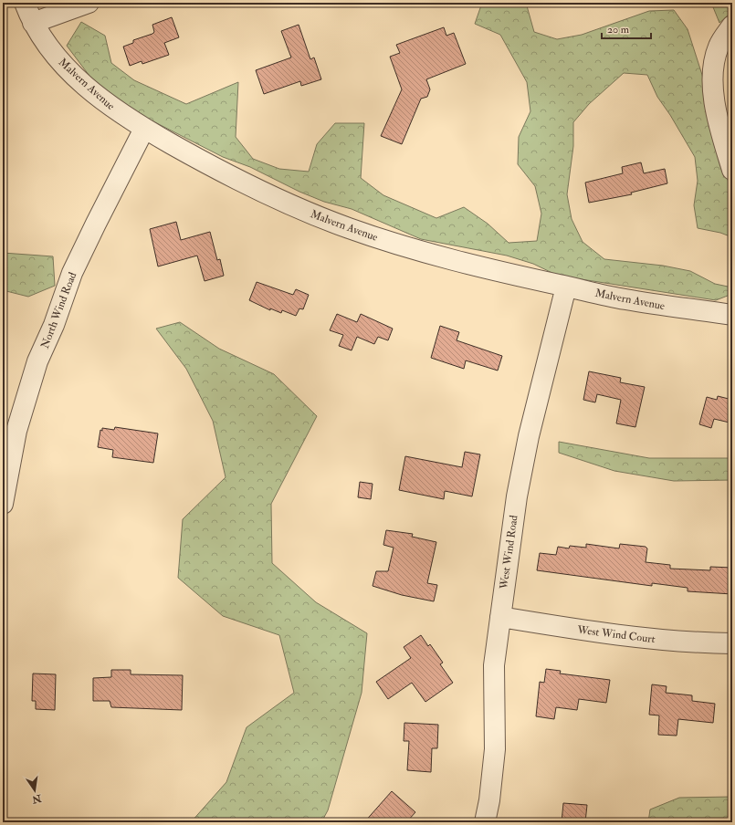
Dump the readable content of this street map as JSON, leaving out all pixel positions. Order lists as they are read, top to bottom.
{
  "streets": {
    "street": [
      "Malvern Avenue",
      "North Wind Road",
      "West Wind Road",
      "West Wind Court"
    ]
  },
  "crossings": [
    ["Malvern Avenue", "North Wind Road"],
    ["Malvern Avenue", "West Wind Road"],
    ["West Wind Road", "West Wind Court"]
  ],
  "scale_bar": "20 m",
  "north": "bottom"
}
